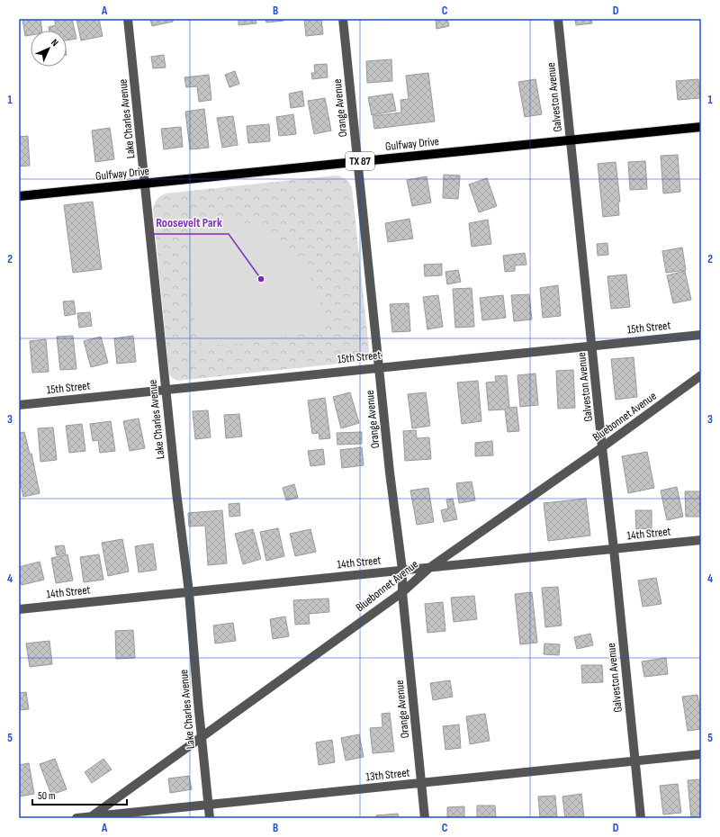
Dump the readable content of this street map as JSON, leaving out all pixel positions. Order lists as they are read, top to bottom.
{
  "streets": {
    "main road": ["Gulfway Drive", "TX 87"],
    "street": [
      "Galveston Avenue",
      "Orange Avenue",
      "Lake Charles Avenue",
      "15th Street",
      "Bluebonnet Avenue",
      "14th Street",
      "13th Street"
    ]
  },
  "crossings": [
    ["Galveston Avenue", "Gulfway Drive"],
    ["Galveston Avenue", "15th Street"],
    ["Galveston Avenue", "Bluebonnet Avenue"],
    ["Galveston Avenue", "14th Street"],
    ["Galveston Avenue", "13th Street"],
    ["Orange Avenue", "Gulfway Drive"],
    ["Orange Avenue", "15th Street"],
    ["Orange Avenue", "Bluebonnet Avenue"],
    ["Orange Avenue", "14th Street"],
    ["Orange Avenue", "13th Street"],
    ["Lake Charles Avenue", "Gulfway Drive"],
    ["Lake Charles Avenue", "15th Street"],
    ["Lake Charles Avenue", "Bluebonnet Avenue"],
    ["Lake Charles Avenue", "14th Street"],
    ["Lake Charles Avenue", "13th Street"],
    ["Bluebonnet Avenue", "14th Street"],
    ["Bluebonnet Avenue", "13th Street"]
  ],
  "places": ["Roosevelt Park"],
  "scale_bar": "50 m",
  "north": "top right",
  "grid": {
    "columns": [
      "A",
      "B",
      "C",
      "D"
    ],
    "rows": [
      "1",
      "2",
      "3",
      "4",
      "5"
    ]
  }
}
